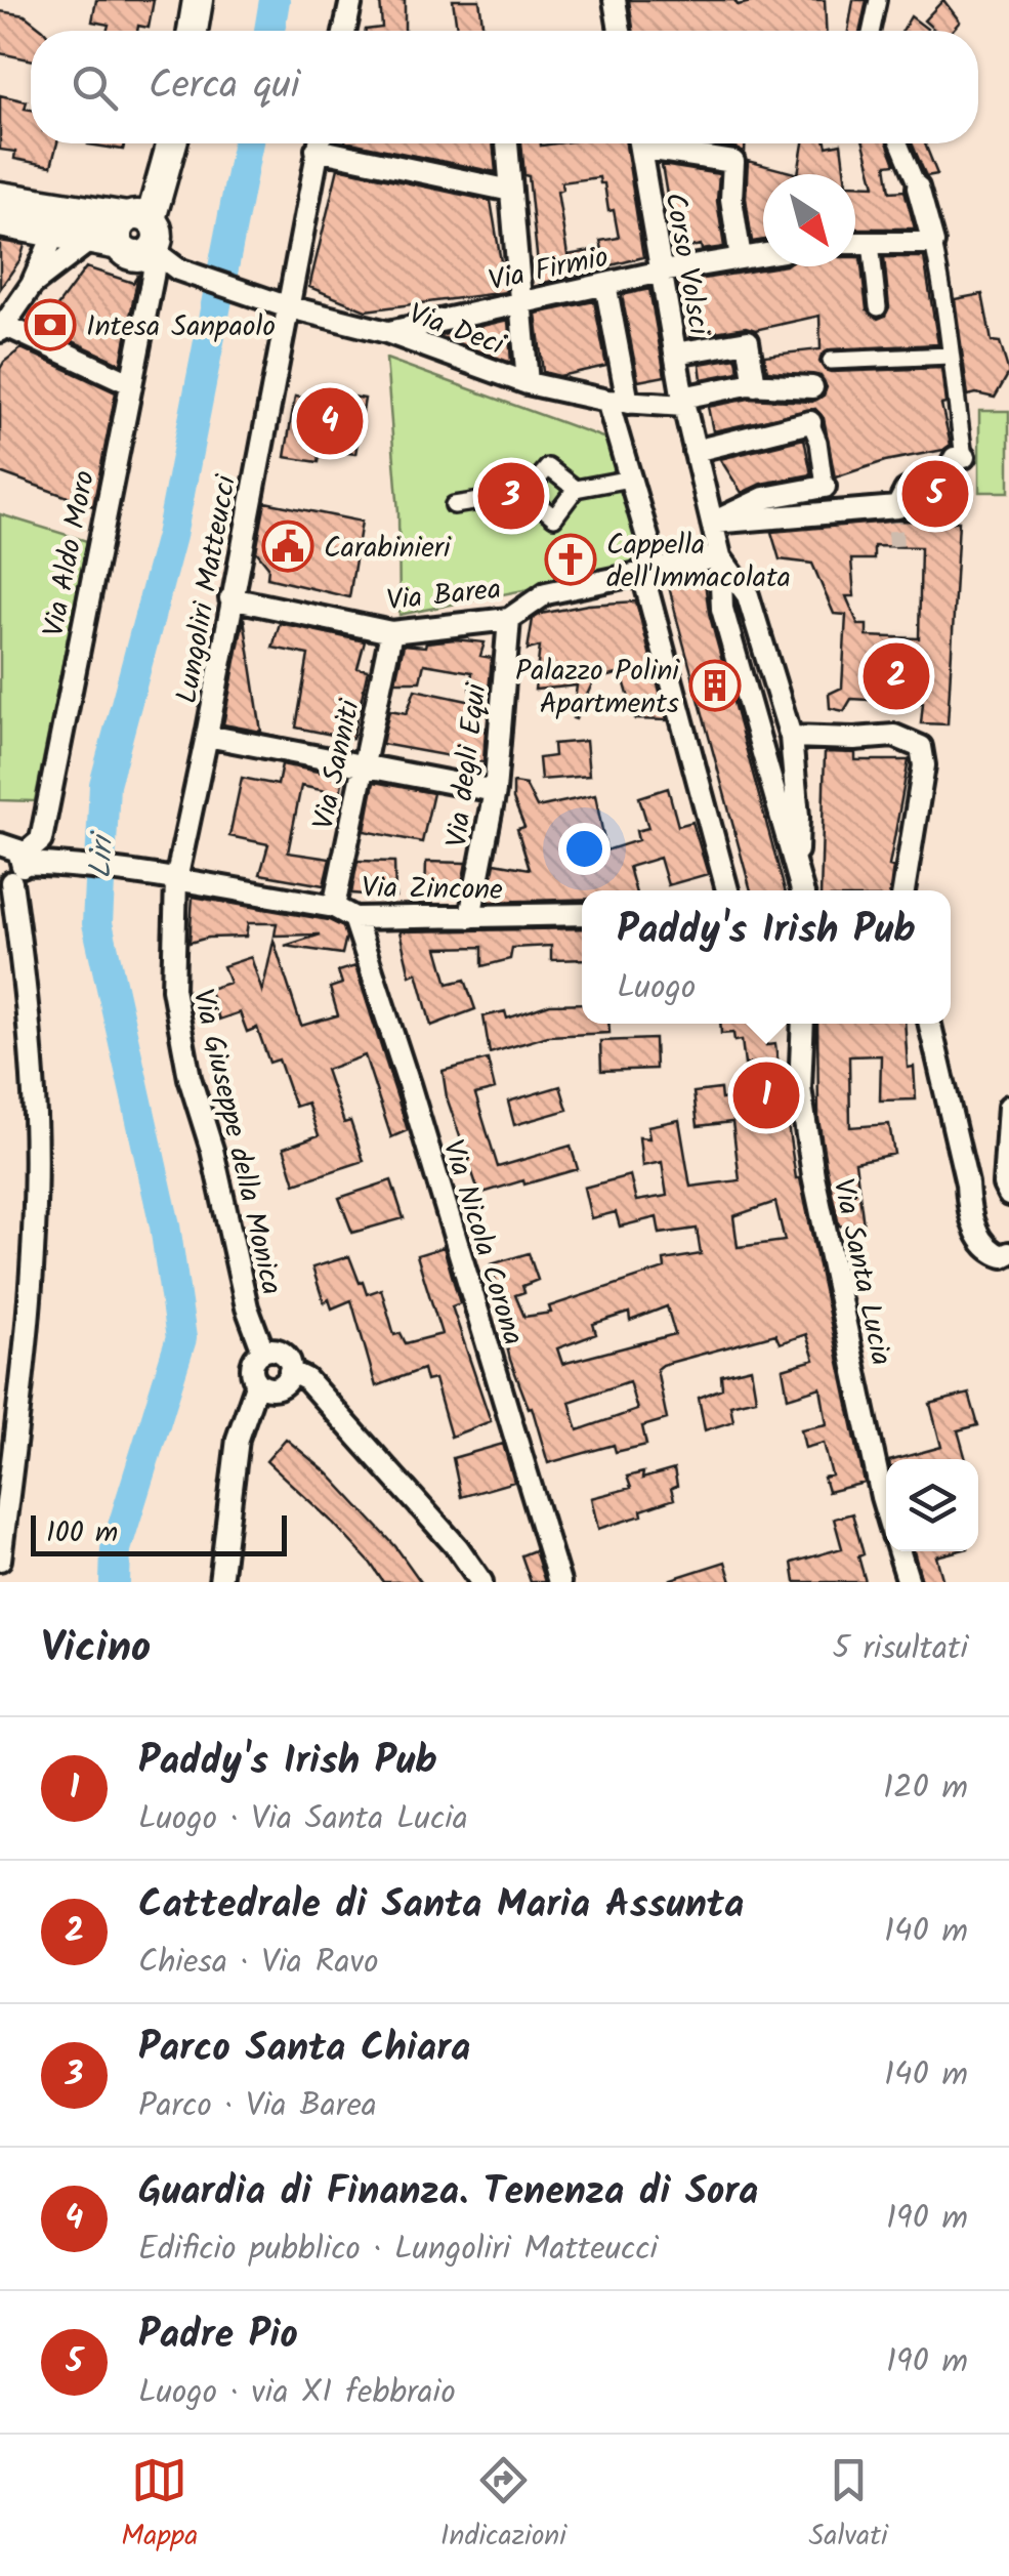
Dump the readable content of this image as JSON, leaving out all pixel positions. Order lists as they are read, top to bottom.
{
  "streets": {
    "street": [
      "Corso Volsci",
      "Via Firmio",
      "Via Deci",
      "Via Aldo Moro",
      "Lungoliri Matteucci",
      "Via Barea",
      "Via Sanniti",
      "Via degli Equi",
      "Via Zincone",
      "Via Giuseppe della Monica",
      "Via Nicola Corona",
      "Via Santa Lucia"
    ]
  },
  "crossings": [
    ["Corso Volsci", "Via Firmio"],
    ["Corso Volsci", "Via Deci"],
    ["Corso Volsci", "Via Barea"],
    ["Via Firmio", "Via Deci"],
    ["Via Deci", "Via Aldo Moro"],
    ["Via Deci", "Lungoliri Matteucci"],
    ["Via Aldo Moro", "Via Zincone"],
    ["Lungoliri Matteucci", "Via Barea"],
    ["Lungoliri Matteucci", "Via Zincone"],
    ["Lungoliri Matteucci", "Via Giuseppe della Monica"],
    ["Via Barea", "Via Sanniti"],
    ["Via Barea", "Via degli Equi"],
    ["Via Sanniti", "Via Zincone"],
    ["Via degli Equi", "Via Zincone"],
    ["Via Zincone", "Via Giuseppe della Monica"],
    ["Via Zincone", "Via Nicola Corona"]
  ],
  "water": ["Liri"],
  "places": {
    "bank": ["Intesa Sanpaolo"],
    "public building": ["Carabinieri"],
    "church": ["Cappella dell'Immacolata"],
    "building": ["Palazzo Polini Apartments"]
  },
  "scale_bar": "100 m",
  "north": "bottom right",
  "page": {
    "search": "Cerca qui",
    "pins": [
      "4",
      "5",
      "3",
      "2",
      "1"
    ],
    "popup": ["Paddy's Irish Pub", "Luogo"],
    "scale": "100 m",
    "heading": ["Vicino", "5 risultati"],
    "list": [
      {
        "mark": "1",
        "name": "Paddy's Irish Pub",
        "note": "Luogo · Via Santa Lucia",
        "value": "120 m"
      },
      {
        "mark": "2",
        "name": "Cattedrale di Santa Maria Assunta",
        "note": "Chiesa · Via Ravo",
        "value": "140 m"
      },
      {
        "mark": "3",
        "name": "Parco Santa Chiara",
        "note": "Parco · Via Barea",
        "value": "140 m"
      },
      {
        "mark": "4",
        "name": "Guardia di Finanza. Tenenza di Sora",
        "note": "Edificio pubblico · Lungoliri Matteucci",
        "value": "190 m"
      },
      {
        "mark": "5",
        "name": "Padre Pio",
        "note": "Luogo · via XI febbraio",
        "value": "190 m"
      }
    ],
    "nav": ["Mappa", "Indicazioni", "Salvati"]
  }
}
